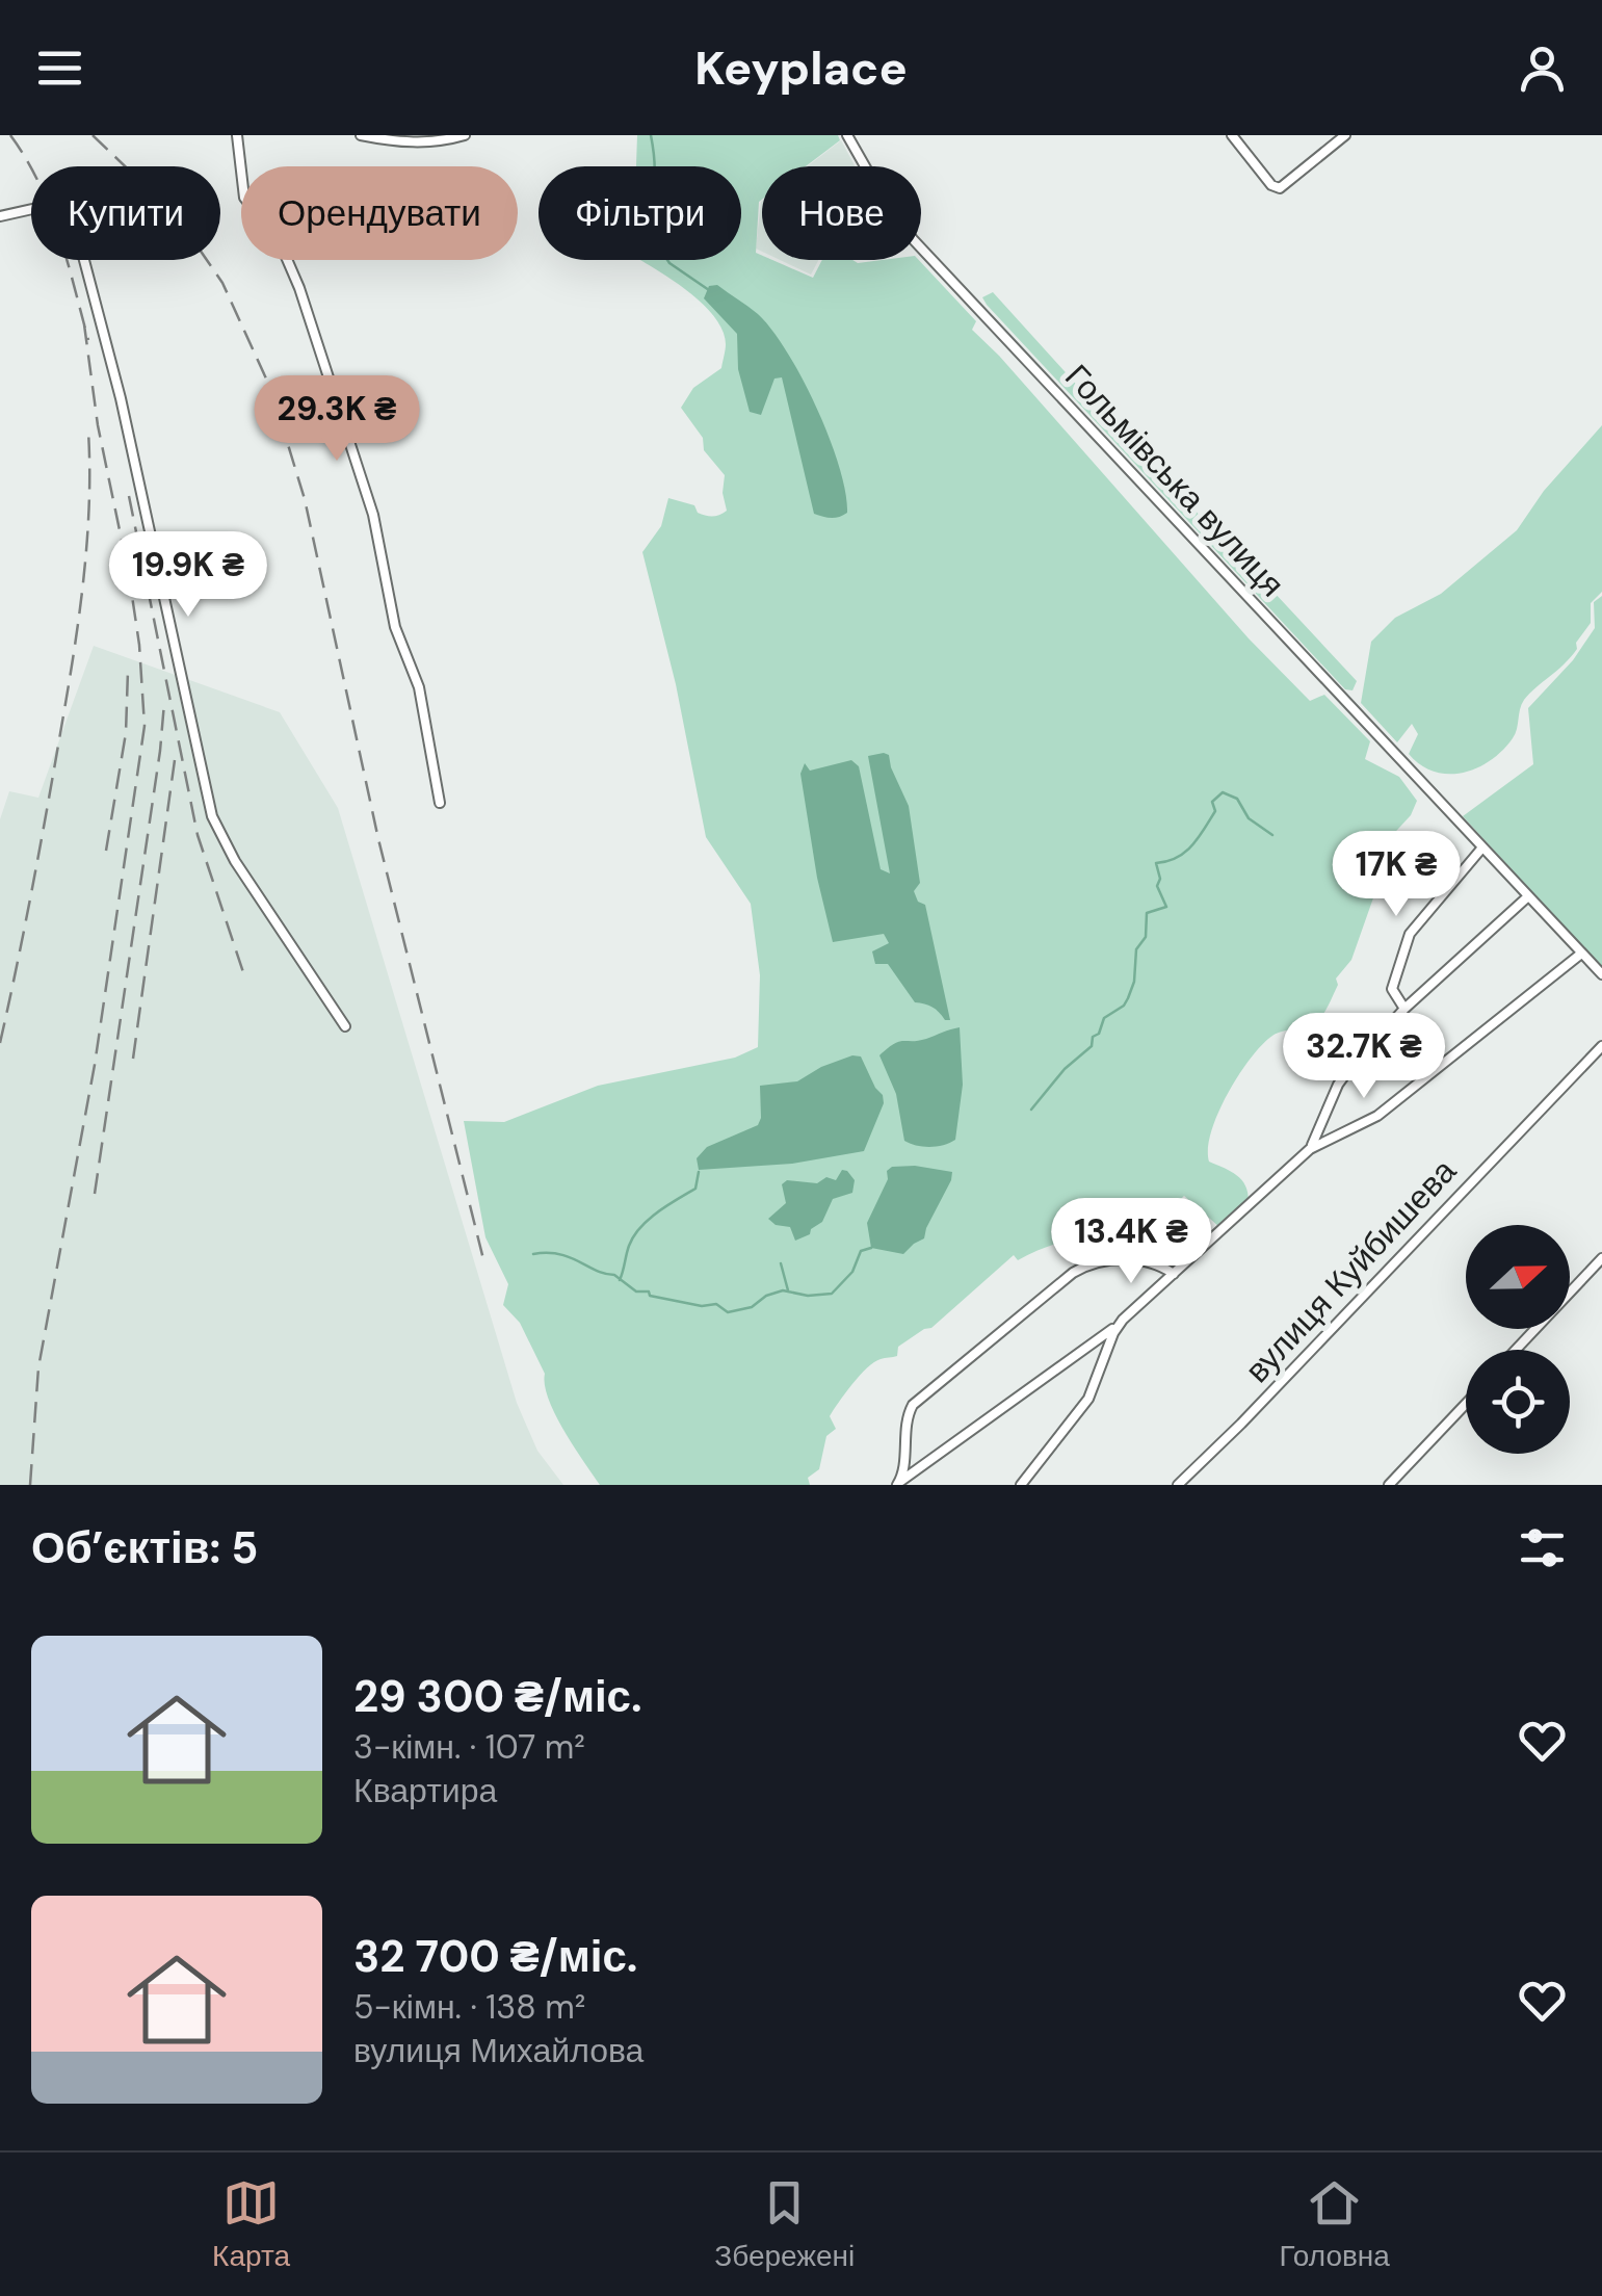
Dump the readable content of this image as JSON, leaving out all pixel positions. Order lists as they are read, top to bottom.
{
  "streets": {
    "street": ["Гольмівська вулиця", "вулиця Куйбишева"]
  },
  "north": "right",
  "page": {
    "header": "Keyplace",
    "chip": [
      "Купити",
      "Орендувати",
      "Фільтри",
      "Нове"
    ],
    "price": [
      "29.3K ₴",
      "19.9K ₴",
      "17K ₴",
      "32.7K ₴",
      "13.4K ₴"
    ],
    "heading": "Об’єктів: 5",
    "list": [
      {
        "name": "29 300 ₴/міс.",
        "note": "3-кімн. · 107 m² · Квартира"
      },
      {
        "name": "32 700 ₴/міс.",
        "note": "5-кімн. · 138 m² · вулиця Михайлова"
      }
    ],
    "tabs": ["Карта", "Збережені", "Головна"]
  }
}
